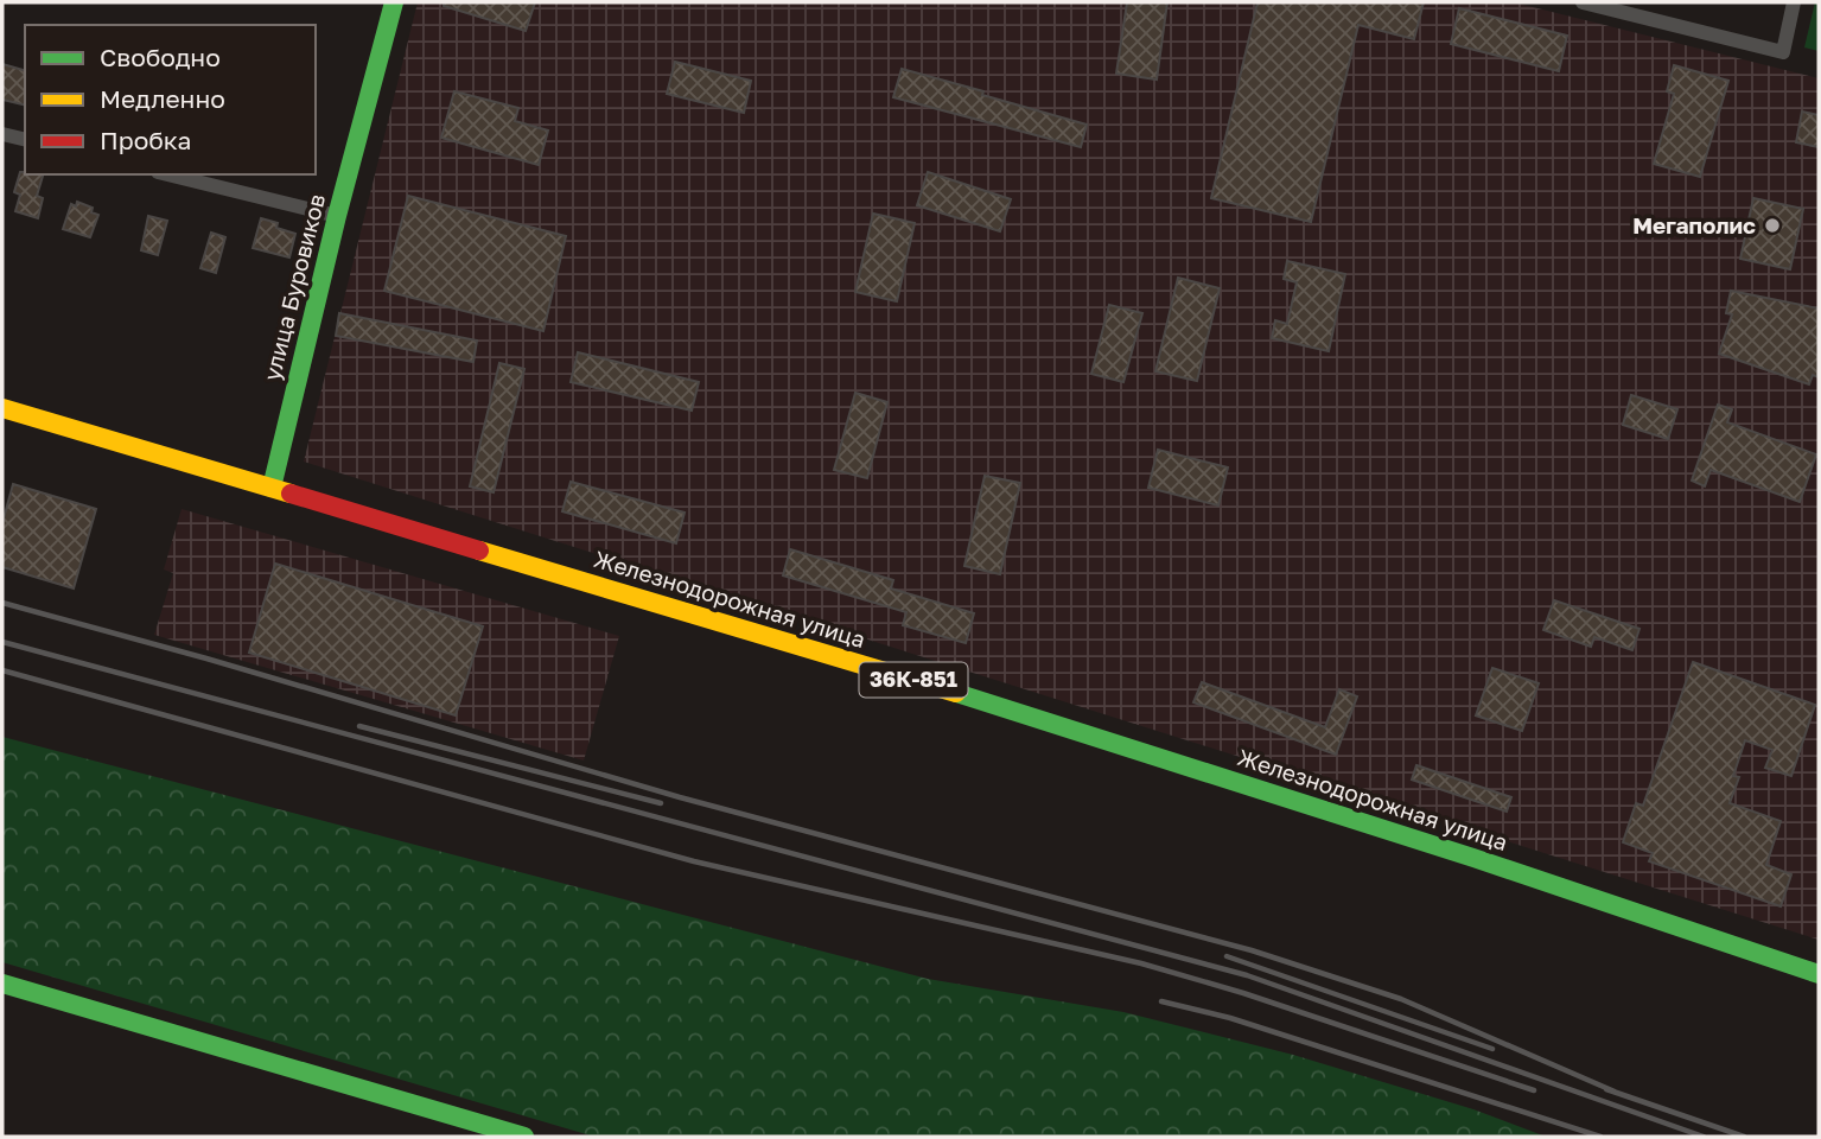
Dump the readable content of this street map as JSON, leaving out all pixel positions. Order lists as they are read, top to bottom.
{
  "streets": {
    "main road": ["улица Буровиков", "Железнодорожная улица", "36К-851"]
  },
  "crossings": [
    ["улица Буровиков", "Железнодорожная улица"]
  ],
  "places": ["Мегаполис"],
  "legend": ["Свободно", "Медленно", "Пробка"]
}
